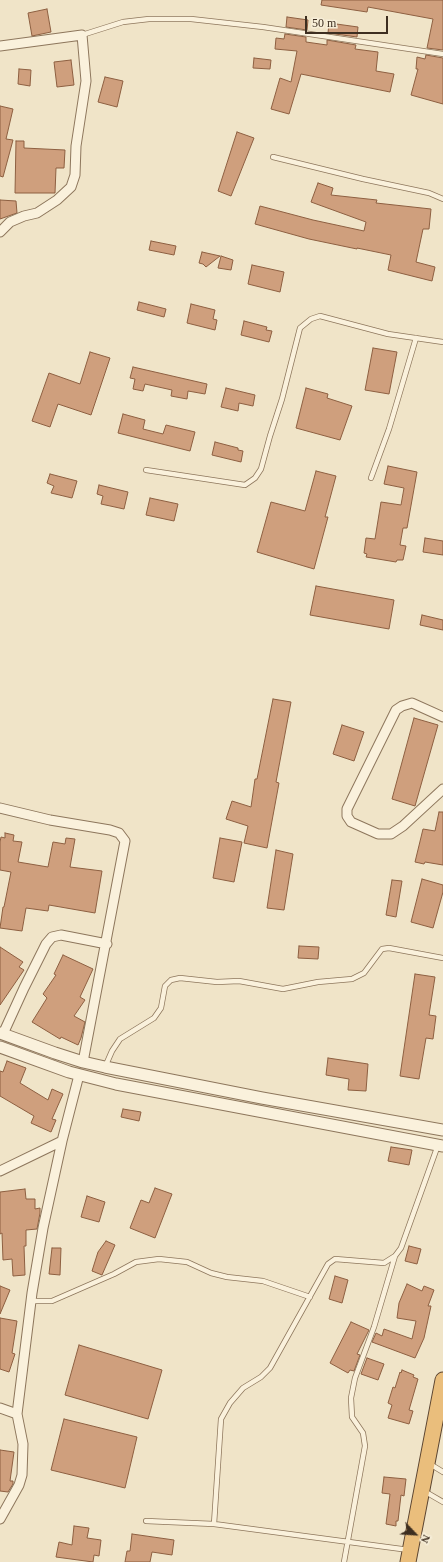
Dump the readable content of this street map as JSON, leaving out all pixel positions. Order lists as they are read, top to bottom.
{
  "scale_bar": "50 m",
  "north": "bottom right"
}
